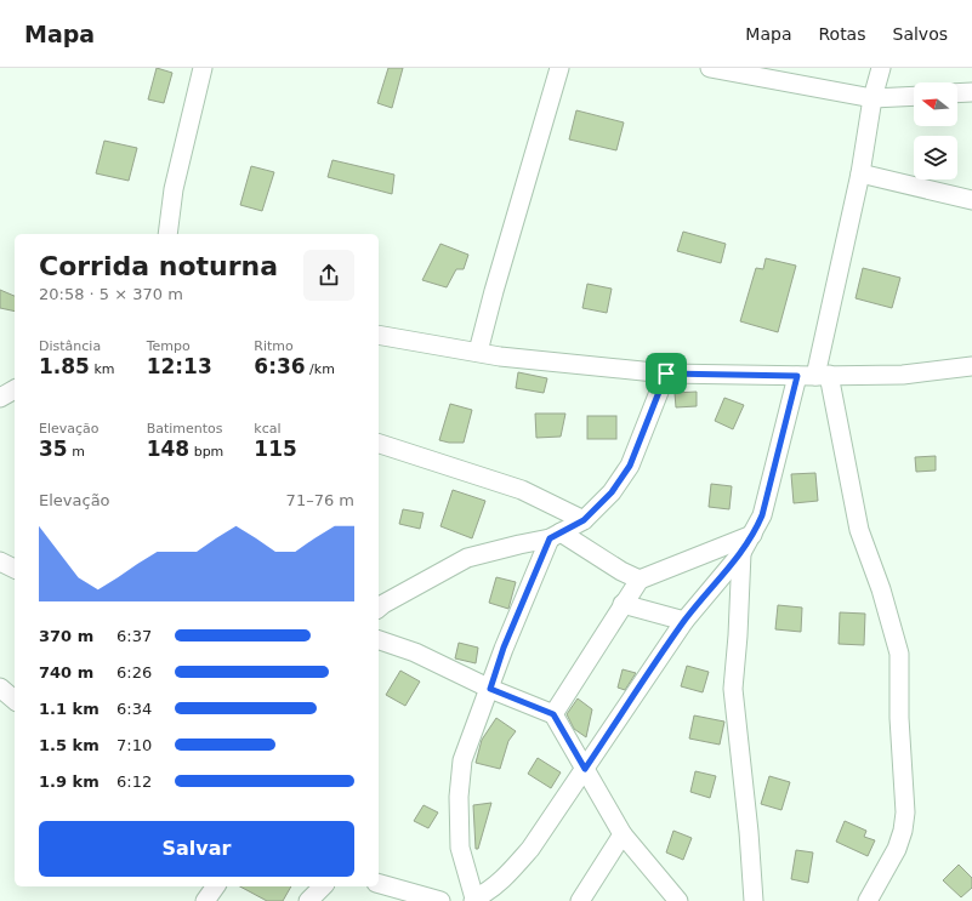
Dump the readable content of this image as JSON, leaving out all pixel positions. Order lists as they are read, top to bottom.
{
  "north": "left",
  "page": {
    "header": "Mapa",
    "nav": ["Mapa", "Rotas", "Salvos"],
    "heading": ["Corrida noturna", "20:58 · 5 × 370 m"],
    "stats": [
      ["Distância", "1.85 km"],
      ["Tempo", "12:13"],
      ["Ritmo", "6:36 /km"],
      ["Elevação", "35 m"],
      ["Batimentos", "148 bpm"],
      ["kcal", "115"]
    ],
    "chart": ["Elevação", "71–76 m"],
    "list": [
      {
        "name": "370 m",
        "note": "6:37"
      },
      {
        "name": "740 m",
        "note": "6:26"
      },
      {
        "name": "1.1 km",
        "note": "6:34"
      },
      {
        "name": "1.5 km",
        "note": "7:10"
      },
      {
        "name": "1.9 km",
        "note": "6:12"
      }
    ],
    "buttons": "Salvar"
  }
}
